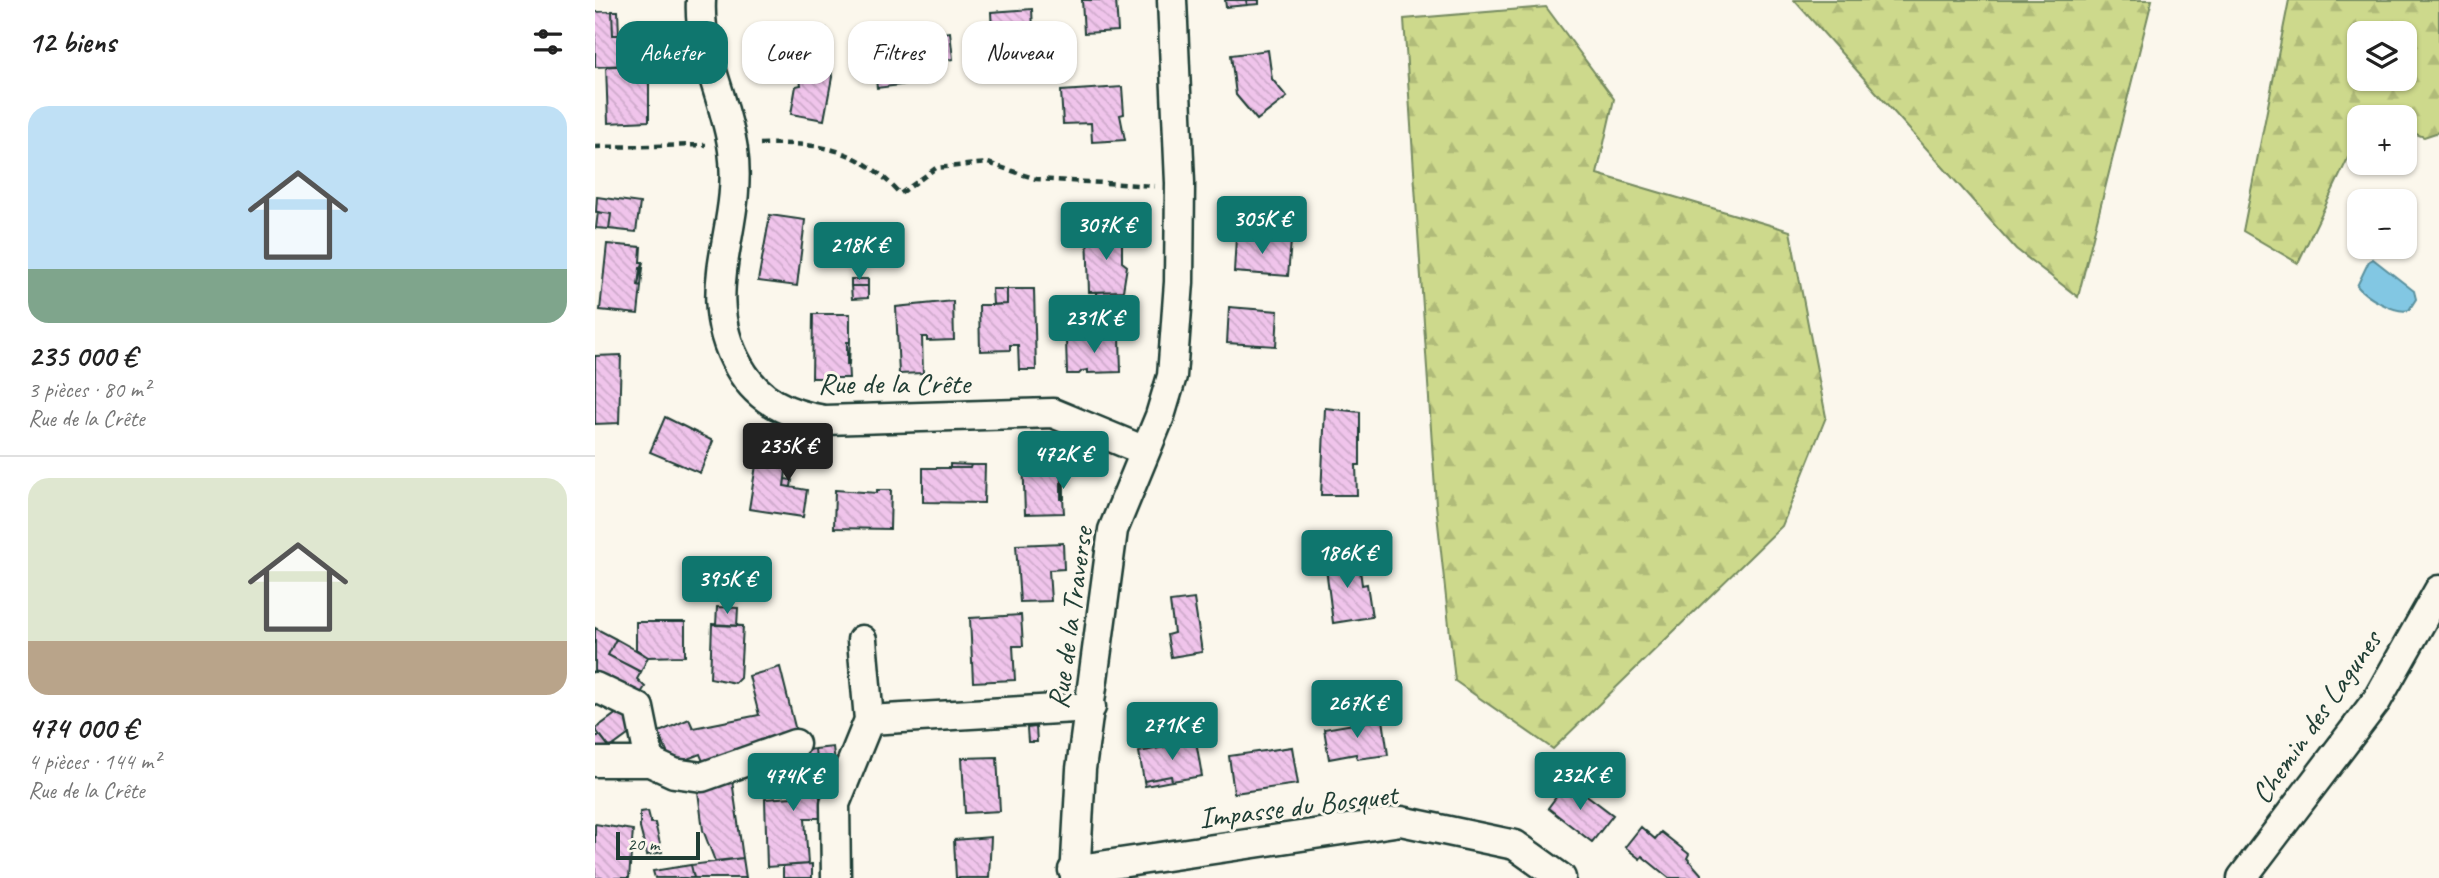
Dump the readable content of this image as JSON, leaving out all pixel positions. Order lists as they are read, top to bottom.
{
  "streets": {
    "street": [
      "Rue de la Crête",
      "Rue de la Traverse",
      "Chemin des Lagunes",
      "Impasse du Bosquet"
    ]
  },
  "crossings": [
    ["Rue de la Crête", "Rue de la Traverse"],
    ["Rue de la Traverse", "Impasse du Bosquet"]
  ],
  "scale_bar": "20 m",
  "page": {
    "heading": "12 biens",
    "map_buttons": ["+", "−"],
    "chip": [
      "Acheter",
      "Louer",
      "Filtres",
      "Nouveau"
    ],
    "list": [
      {
        "name": "235 000 €",
        "note": "3 pièces · 80 m² · Rue de la Crête"
      },
      {
        "name": "474 000 €",
        "note": "4 pièces · 144 m² · Rue de la Crête"
      }
    ],
    "price": [
      "305K €",
      "307K €",
      "218K €",
      "231K €",
      "235K €",
      "472K €",
      "186K €",
      "395K €",
      "267K €",
      "271K €",
      "232K €",
      "474K €"
    ],
    "scale": "20 m"
  }
}
